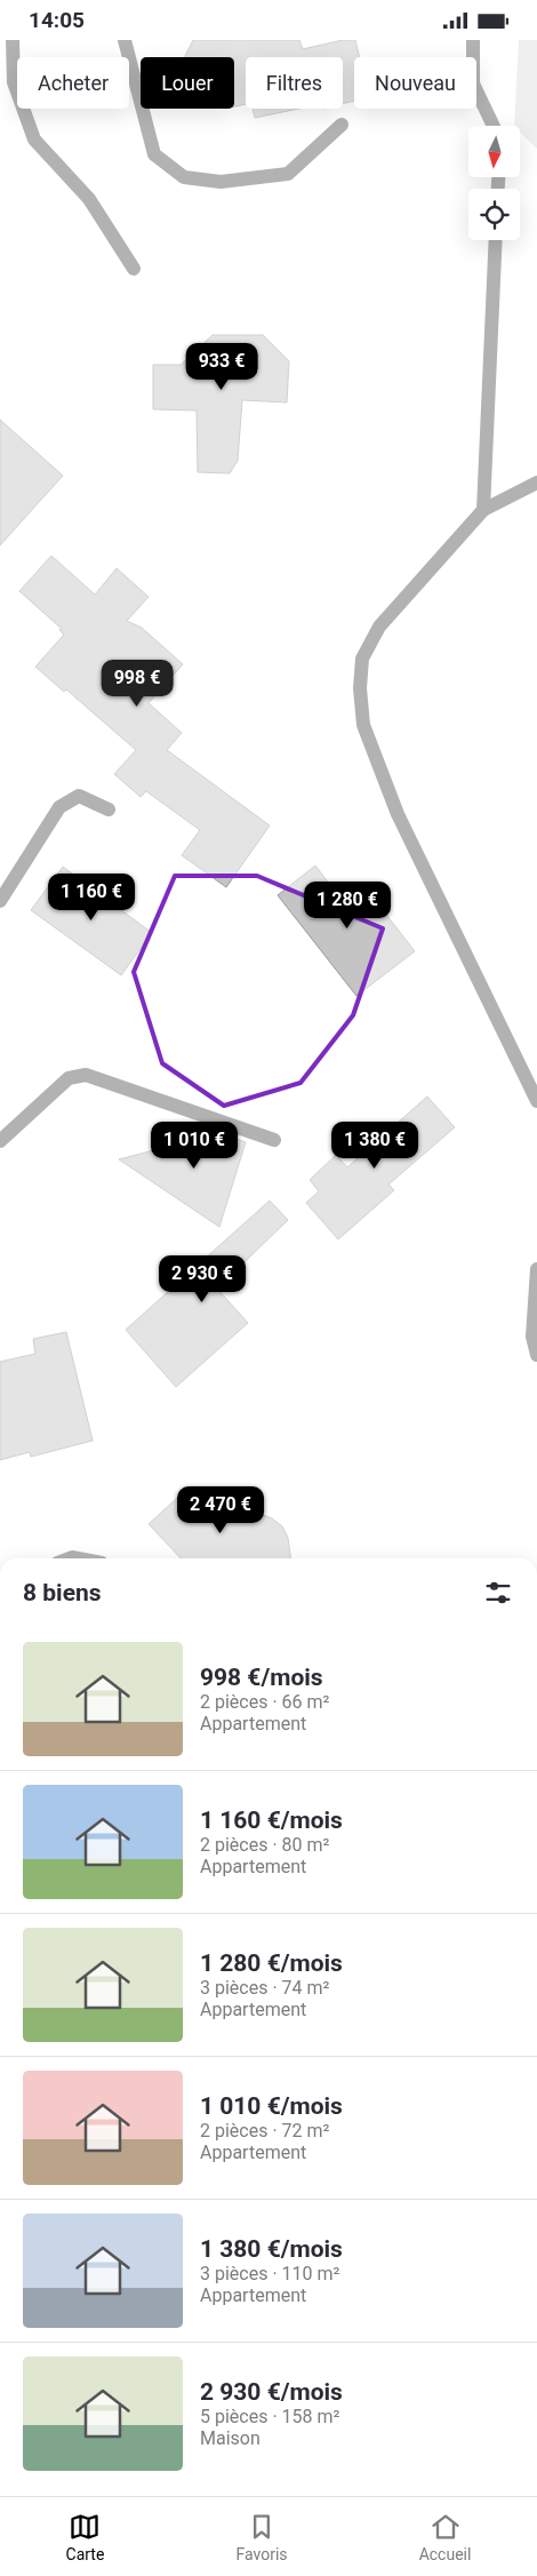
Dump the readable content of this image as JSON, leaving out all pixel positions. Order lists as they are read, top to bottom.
{
  "north": "bottom",
  "page": {
    "status": "14:05",
    "chip": [
      "Acheter",
      "Louer",
      "Filtres",
      "Nouveau"
    ],
    "price": [
      "933 €",
      "998 €",
      "1 160 €",
      "1 280 €",
      "1 010 €",
      "1 380 €",
      "2 930 €",
      "2 470 €"
    ],
    "heading": "8 biens",
    "list": [
      {
        "name": "998 €/mois",
        "note": "2 pièces · 66 m² · Appartement"
      },
      {
        "name": "1 160 €/mois",
        "note": "2 pièces · 80 m² · Appartement"
      },
      {
        "name": "1 280 €/mois",
        "note": "3 pièces · 74 m² · Appartement"
      },
      {
        "name": "1 010 €/mois",
        "note": "2 pièces · 72 m² · Appartement"
      },
      {
        "name": "1 380 €/mois",
        "note": "3 pièces · 110 m² · Appartement"
      },
      {
        "name": "2 930 €/mois",
        "note": "5 pièces · 158 m² · Maison"
      }
    ],
    "tabs": ["Carte", "Favoris", "Accueil"]
  }
}
